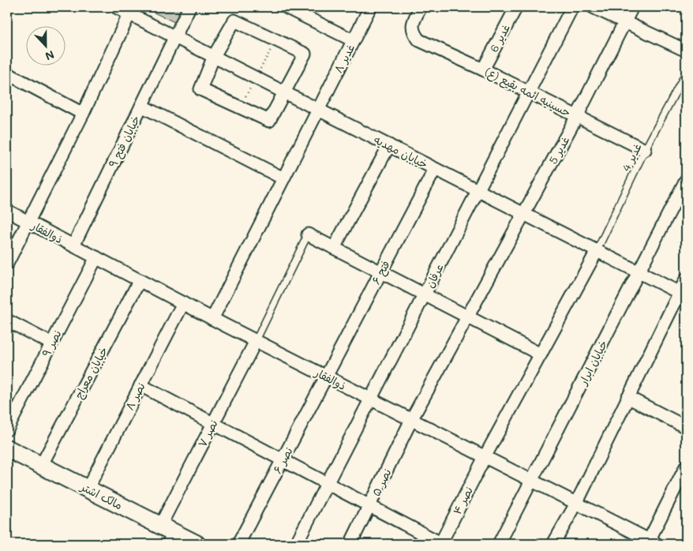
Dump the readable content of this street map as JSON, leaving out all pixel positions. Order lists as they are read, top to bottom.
{
  "streets": {
    "street": [
      "غدیر 6",
      "غدیر ۸",
      "حسینیه ائمه بقیع (ع)",
      "خیابان فتح ۹",
      "غدیر 5",
      "خیابان مهدیه",
      "ذوالفقار",
      "فتح ۶",
      "عرفان",
      "نصر ۹",
      "خیابان ابرار",
      "خیابان معراج",
      "نصر ۸",
      "نصر ۷",
      "نصر ۶",
      "نصر ۵",
      "مالک اشتر",
      "نصر ۴"
    ],
    "lane": ["غدیر 4"]
  },
  "crossings": [
    ["غدیر 6", "حسینیه ائمه بقیع (ع)"],
    ["غدیر ۸", "خیابان مهدیه"],
    ["غدیر ۸", "ذوالفقار"],
    ["حسینیه ائمه بقیع (ع)", "غدیر 5"],
    ["حسینیه ائمه بقیع (ع)", "غدیر 4"],
    ["حسینیه ائمه بقیع (ع)", "عرفان"],
    ["خیابان فتح ۹", "خیابان مهدیه"],
    ["خیابان فتح ۹", "ذوالفقار"],
    ["غدیر 5", "خیابان مهدیه"],
    ["غدیر 5", "نصر ۵"],
    ["خیابان مهدیه", "غدیر 4"],
    ["خیابان مهدیه", "فتح ۶"],
    ["خیابان مهدیه", "عرفان"],
    ["خیابان مهدیه", "خیابان ابرار"],
    ["خیابان مهدیه", "نصر ۴"],
    ["غدیر 4", "نصر ۴"],
    ["ذوالفقار", "فتح ۶"],
    ["ذوالفقار", "عرفان"],
    ["ذوالفقار", "نصر ۹"],
    ["ذوالفقار", "خیابان ابرار"],
    ["ذوالفقار", "خیابان معراج"],
    ["ذوالفقار", "نصر ۸"],
    ["ذوالفقار", "نصر ۷"],
    ["ذوالفقار", "نصر ۶"],
    ["ذوالفقار", "نصر ۵"],
    ["ذوالفقار", "نصر ۴"],
    ["فتح ۶", "نصر ۶"],
    ["خیابان معراج", "مالک اشتر"],
    ["نصر ۸", "مالک اشتر"],
    ["نصر ۷", "مالک اشتر"]
  ],
  "north": "bottom"
}
